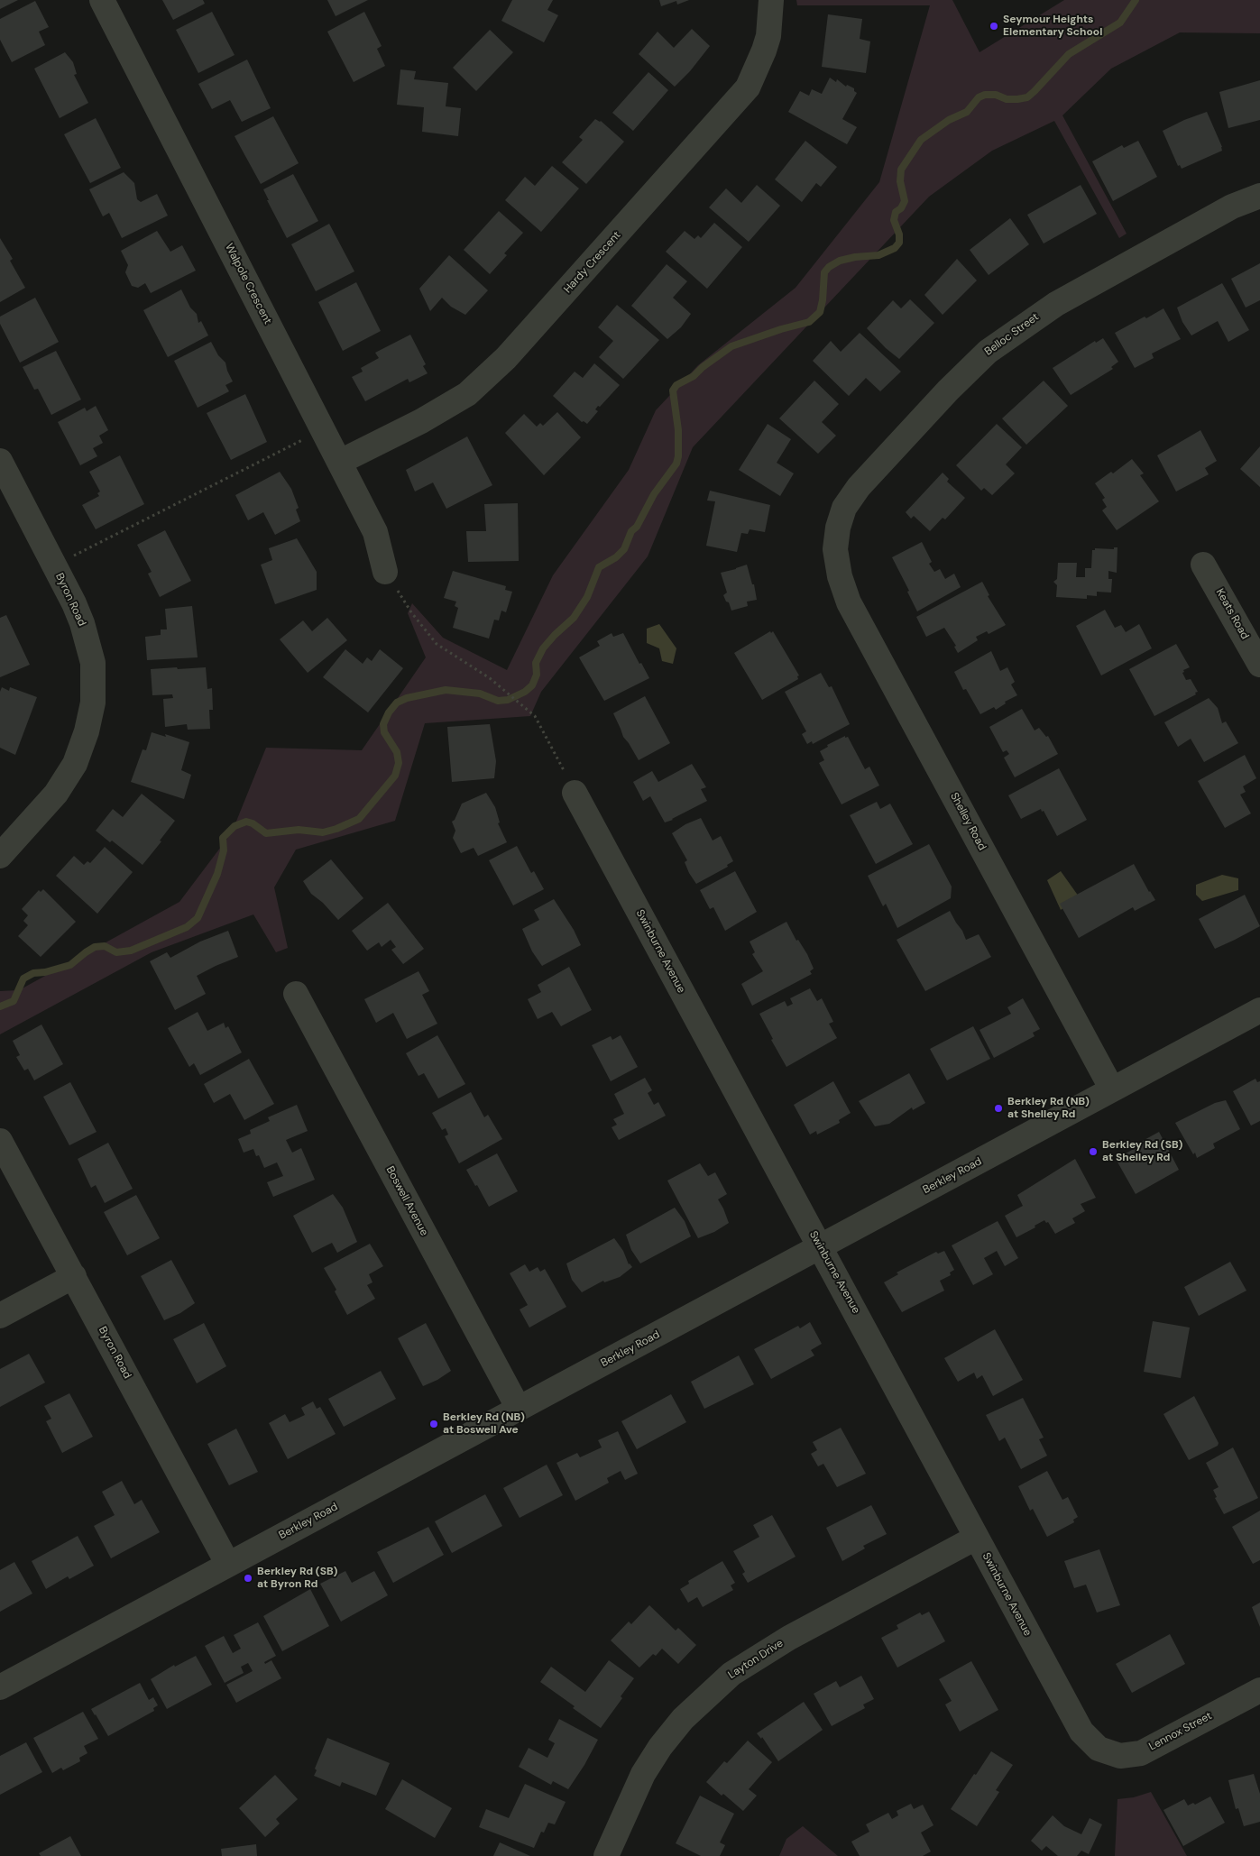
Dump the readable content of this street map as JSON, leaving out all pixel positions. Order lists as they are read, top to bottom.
{
  "streets": {
    "street": [
      "Hardy Crescent",
      "Walpole Crescent",
      "Belloc Street",
      "Byron Road",
      "Keats Road",
      "Shelley Road",
      "Swinburne Avenue",
      "Berkley Road",
      "Boswell Avenue",
      "Layton Drive",
      "Lennox Street"
    ]
  },
  "crossings": [
    ["Hardy Crescent", "Walpole Crescent"],
    ["Belloc Street", "Shelley Road"],
    ["Byron Road", "Berkley Road"],
    ["Shelley Road", "Berkley Road"],
    ["Swinburne Avenue", "Berkley Road"],
    ["Swinburne Avenue", "Layton Drive"],
    ["Swinburne Avenue", "Lennox Street"],
    ["Berkley Road", "Boswell Avenue"]
  ],
  "places": [
    "Seymour Heights Elementary School",
    "Berkley Rd (NB) at Shelley Rd",
    "Berkley Rd (SB) at Shelley Rd",
    "Berkley Rd (NB) at Boswell Ave",
    "Berkley Rd (SB) at Byron Rd"
  ]
}
